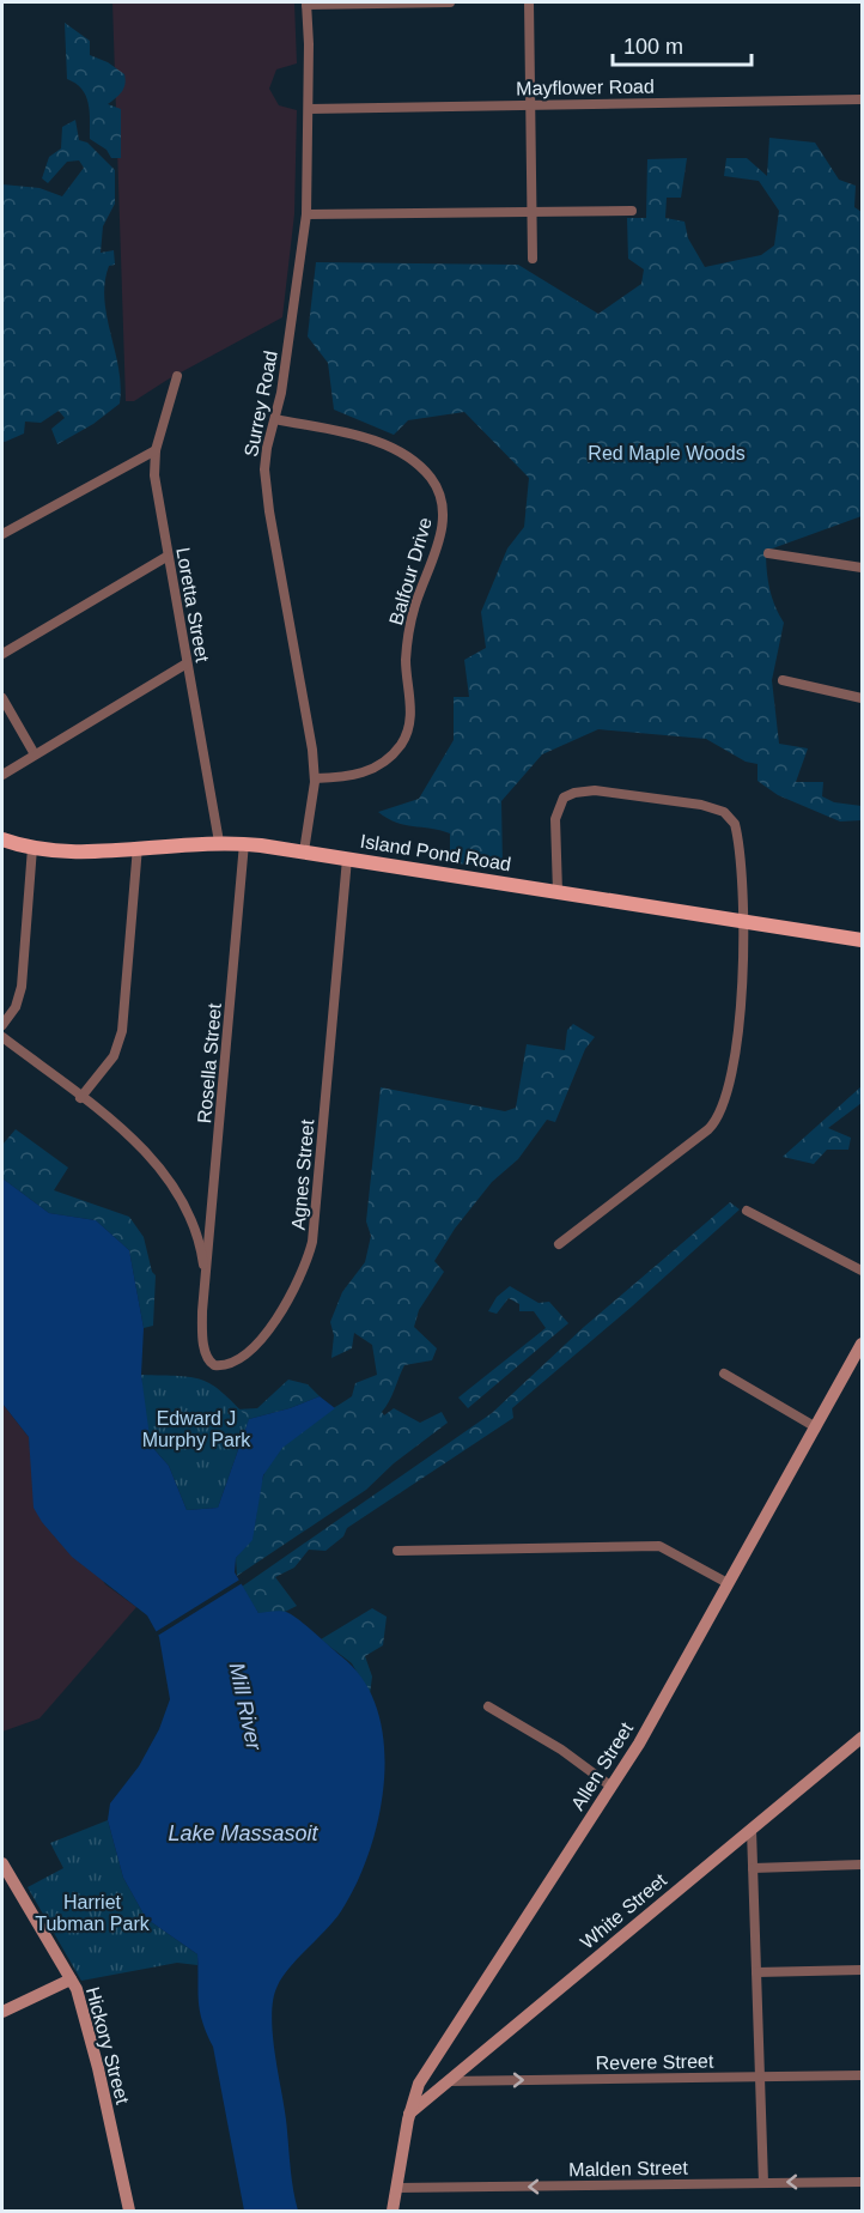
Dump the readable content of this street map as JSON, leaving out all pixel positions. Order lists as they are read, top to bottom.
{
  "streets": {
    "main road": [
      "Island Pond Road",
      "Allen Street",
      "White Street",
      "Hickory Street"
    ],
    "street": [
      "Mayflower Road",
      "Surrey Road",
      "Balfour Drive",
      "Loretta Street",
      "Rosella Street",
      "Agnes Street",
      "Revere Street",
      "Malden Street"
    ]
  },
  "crossings": [
    ["Mayflower Road", "Surrey Road"],
    ["Surrey Road", "Balfour Drive"],
    ["Surrey Road", "Island Pond Road"],
    ["Loretta Street", "Island Pond Road"],
    ["Island Pond Road", "Rosella Street"],
    ["Island Pond Road", "Agnes Street"],
    ["Rosella Street", "Agnes Street"],
    ["Allen Street", "White Street"],
    ["Allen Street", "Malden Street"],
    ["White Street", "Revere Street"]
  ],
  "one_way": ["Revere Street", "Malden Street"],
  "water": ["Mill River", "Lake Massasoit"],
  "parks": ["Red Maple Woods", "Edward J Murphy Park", "Harriet Tubman Park"],
  "scale_bar": "100 m"
}
